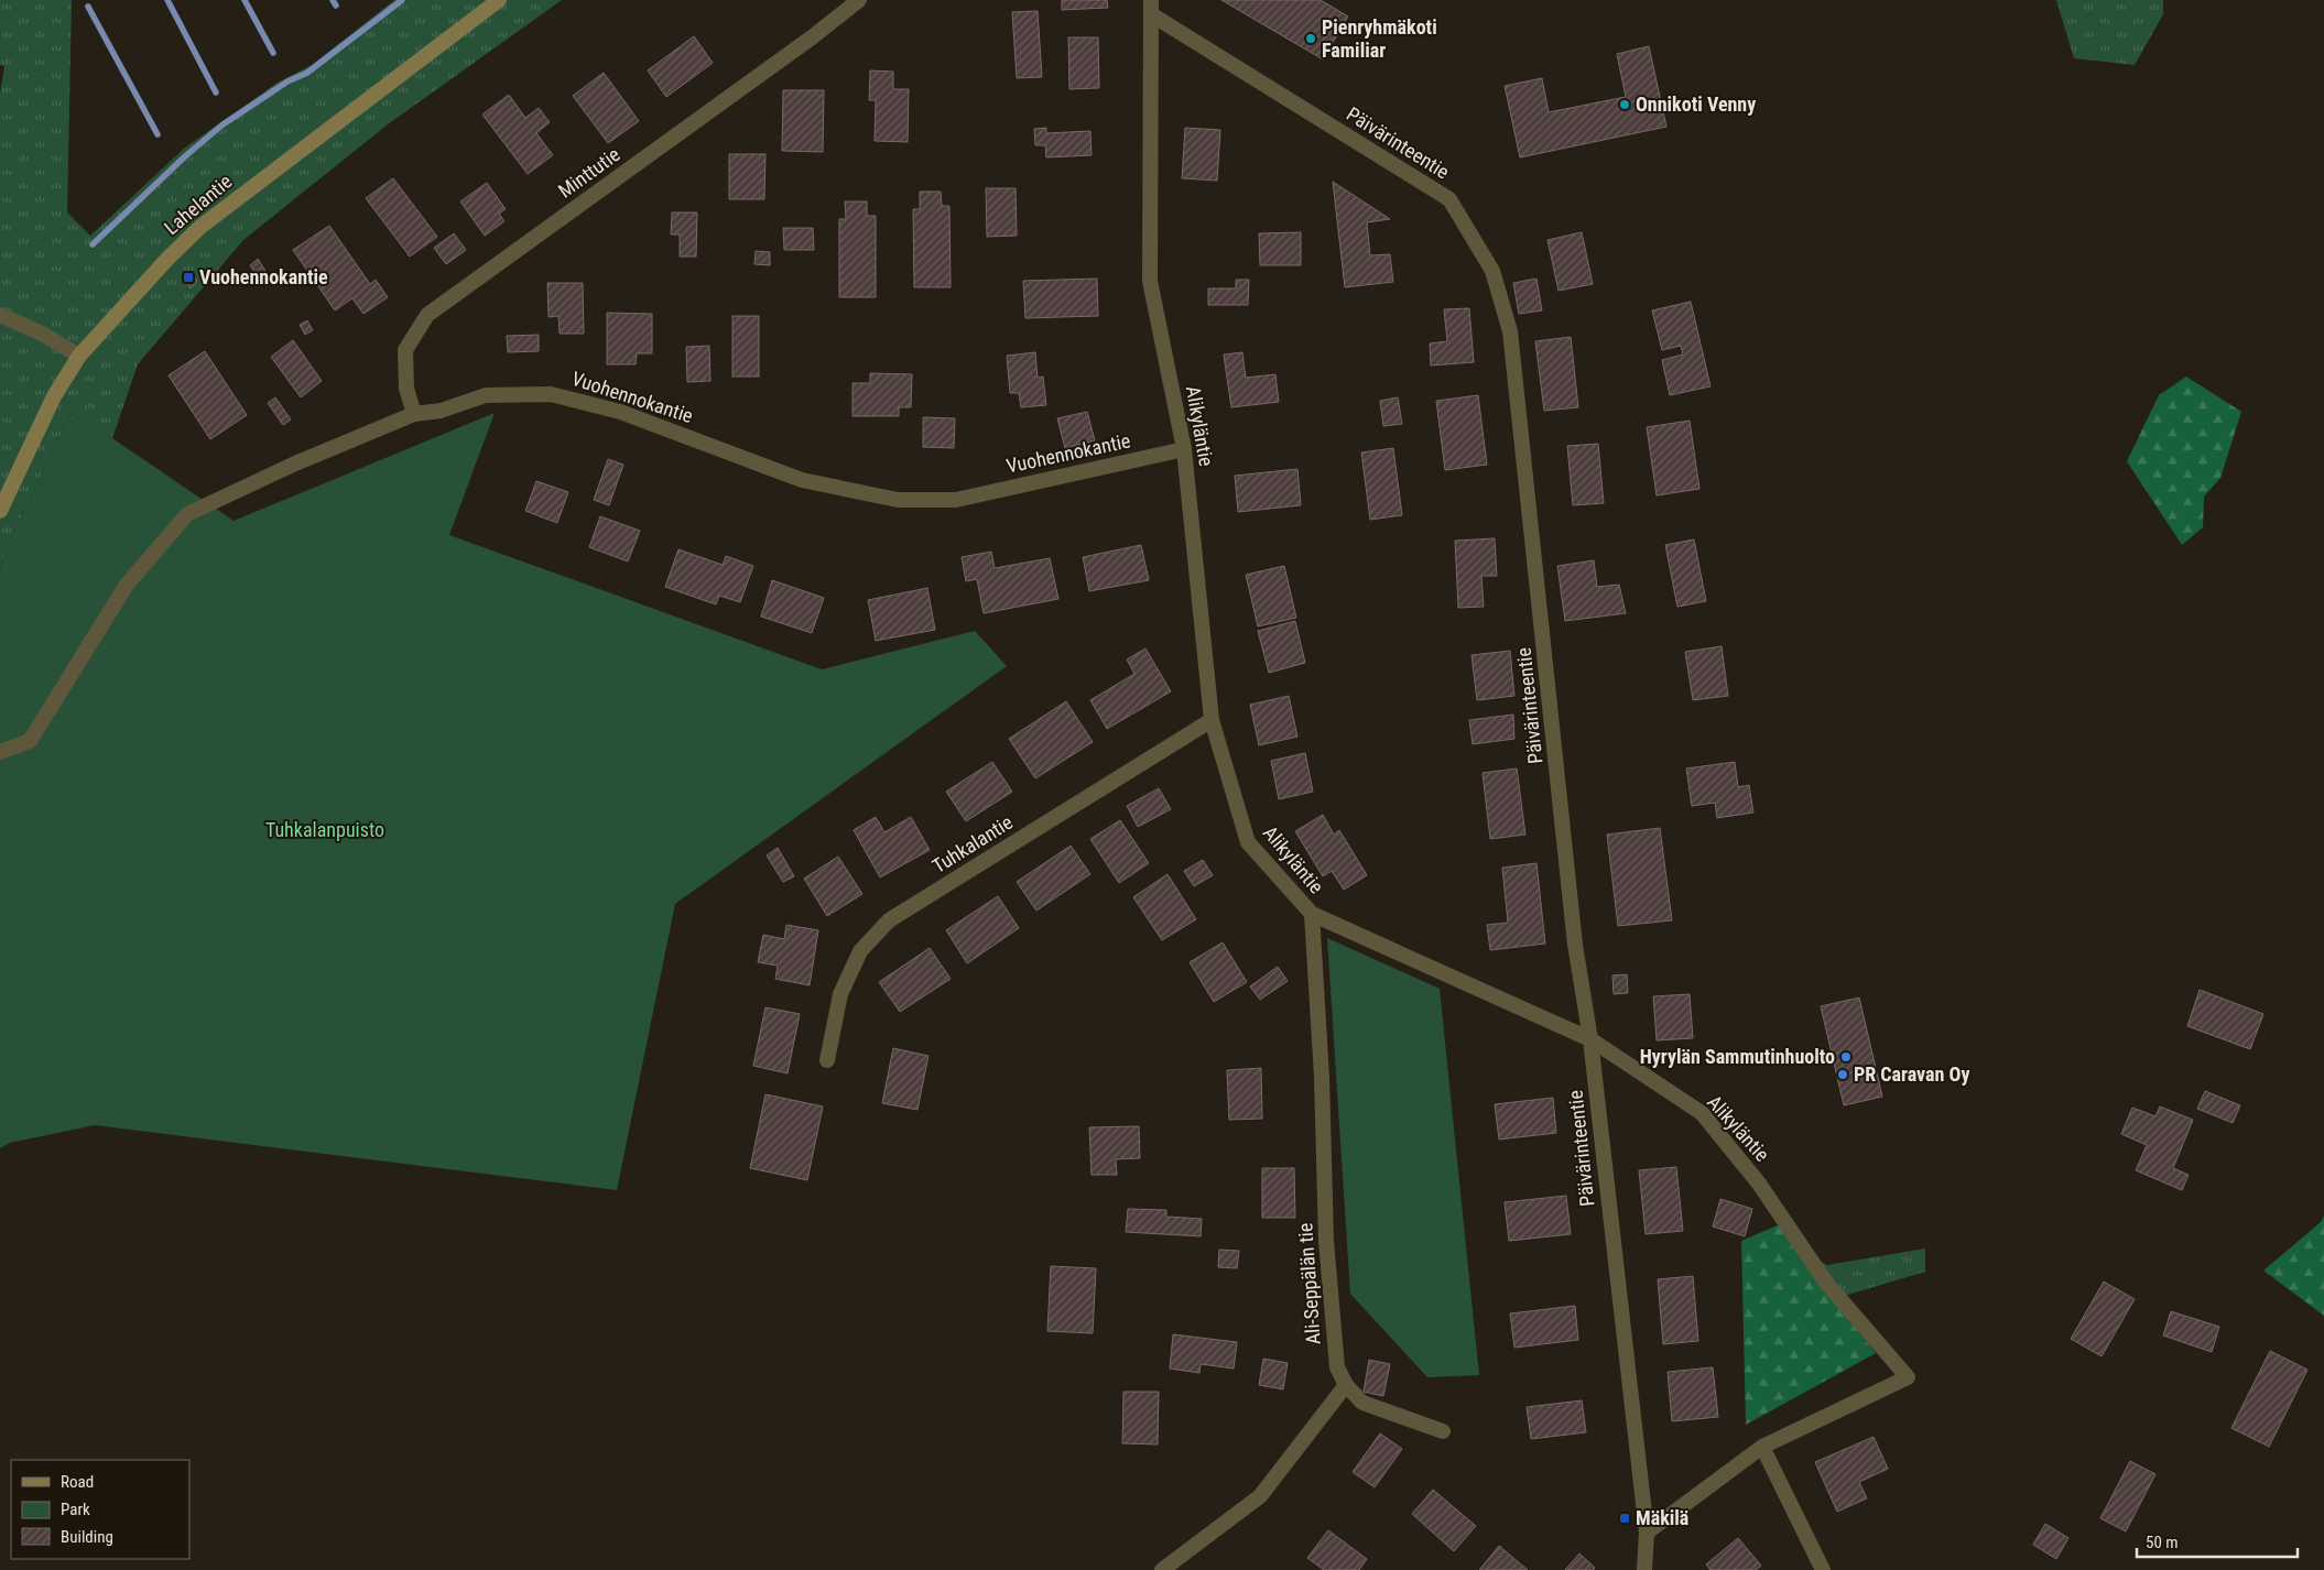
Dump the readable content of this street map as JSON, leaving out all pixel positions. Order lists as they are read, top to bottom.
{
  "streets": {
    "main road": ["Lahelantie"],
    "street": [
      "Päivärinteentie",
      "Minttutie",
      "Vuohennokantie",
      "Alikyläntie",
      "Tuhkalantie",
      "Ali-Seppälän tie"
    ]
  },
  "crossings": [
    ["Päivärinteentie", "Alikyläntie"],
    ["Minttutie", "Vuohennokantie"],
    ["Vuohennokantie", "Alikyläntie"],
    ["Alikyläntie", "Tuhkalantie"],
    ["Alikyläntie", "Ali-Seppälän tie"]
  ],
  "parks": ["Tuhkalanpuisto"],
  "places": {
    "other": [
      "Pienryhmäkoti Familiar",
      "Onnikoti Venny",
      "Hyrylän Sammutinhuolto",
      "PR Caravan Oy"
    ],
    "transit": ["Vuohennokantie", "Mäkilä"]
  },
  "legend": ["Road", "Park", "Building"],
  "scale_bar": "50 m"
}
